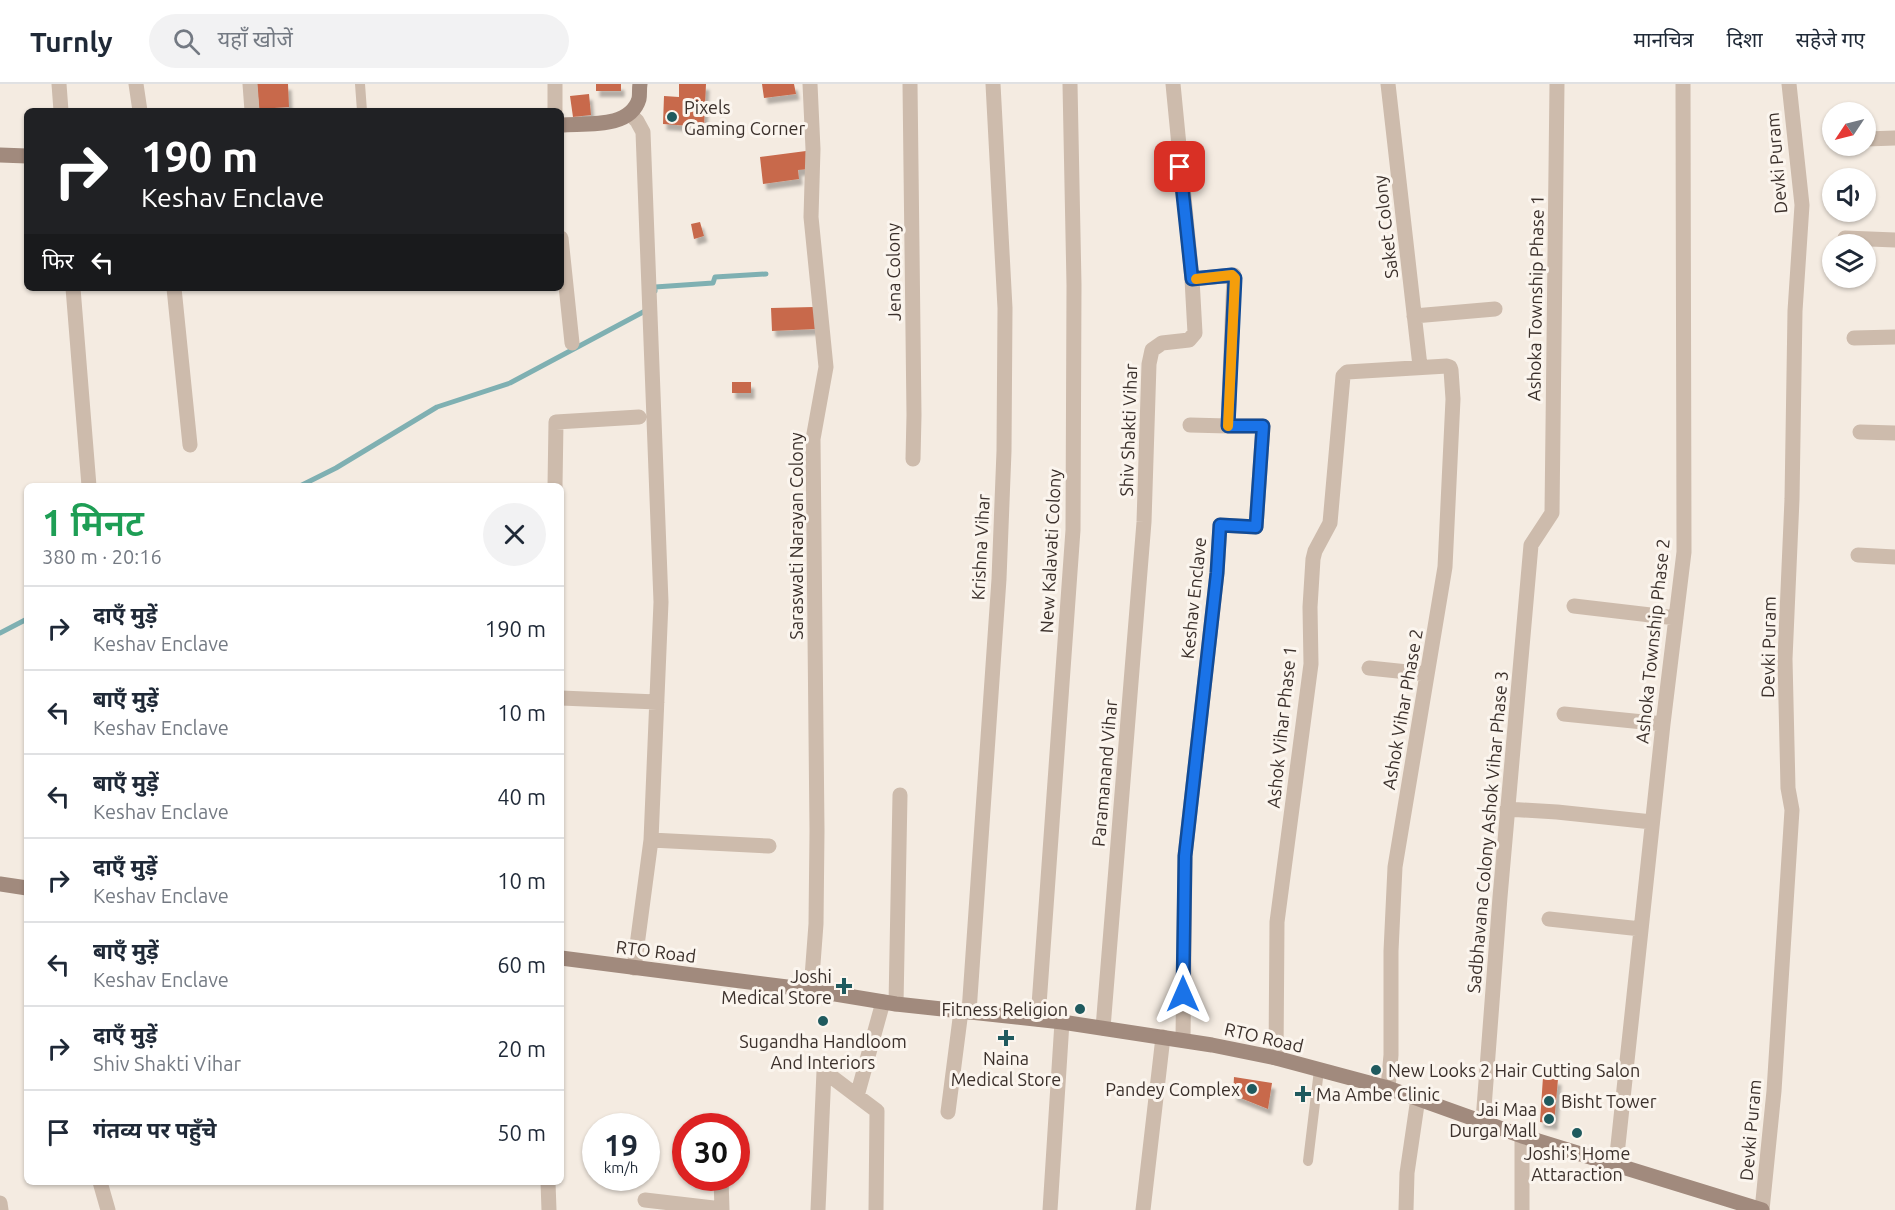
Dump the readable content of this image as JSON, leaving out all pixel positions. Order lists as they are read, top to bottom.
{
  "streets": {
    "street": [
      "Devki Puram",
      "Saket Colony",
      "Jena Colony",
      "Ashoka Township Phase 1",
      "Shiv Shakti Vihar",
      "Saraswati Narayan Colony",
      "Krishna Vihar",
      "New Kalavati Colony",
      "Keshav Enclave",
      "Ashoka Township Phase 2",
      "Ashok Vihar Phase 2",
      "Ashok Vihar Phase 1",
      "Paramanand Vihar",
      "Sadbhavana Colony Ashok Vihar Phase 3",
      "RTO Road"
    ]
  },
  "crossings": [
    ["Devki Puram", "RTO Road"],
    ["Saket Colony", "Ashok Vihar Phase 2"],
    ["Saket Colony", "Ashok Vihar Phase 1"],
    ["Ashoka Township Phase 1", "Sadbhavana Colony Ashok Vihar Phase 3"],
    ["Shiv Shakti Vihar", "Paramanand Vihar"],
    ["Saraswati Narayan Colony", "RTO Road"],
    ["Krishna Vihar", "RTO Road"],
    ["New Kalavati Colony", "RTO Road"],
    ["Keshav Enclave", "RTO Road"],
    ["Ashoka Township Phase 2", "RTO Road"],
    ["Ashok Vihar Phase 2", "Ashok Vihar Phase 1"],
    ["Ashok Vihar Phase 2", "RTO Road"],
    ["Ashok Vihar Phase 1", "RTO Road"],
    ["Paramanand Vihar", "RTO Road"],
    ["Sadbhavana Colony Ashok Vihar Phase 3", "RTO Road"]
  ],
  "places": {
    "other": [
      "Pixels Gaming Corner",
      "Fitness Religion",
      "Sugandha Handloom And Interiors",
      "New Looks 2 Hair Cutting Salon",
      "Pandey Complex",
      "Bisht Tower",
      "Jai Maa Durga Mall",
      "Joshi's Home Attaraction"
    ],
    "health": ["Joshi Medical Store", "Naina Medical Store", "Ma Ambe Clinic"]
  },
  "north": "bottom left",
  "page": {
    "header": "Turnly",
    "search": "यहाँ खोजें",
    "nav": ["मानचित्र", "दिशा", "सहेजे गए"],
    "turn": ["190 m", "Keshav Enclave"],
    "then": "फिर",
    "heading": ["1 मिनट", "380 m · 20:16"],
    "list": [
      {
        "name": "दाएँ मुड़ें",
        "note": "Keshav Enclave",
        "value": "190 m"
      },
      {
        "name": "बाएँ मुड़ें",
        "note": "Keshav Enclave",
        "value": "10 m"
      },
      {
        "name": "बाएँ मुड़ें",
        "note": "Keshav Enclave",
        "value": "40 m"
      },
      {
        "name": "दाएँ मुड़ें",
        "note": "Keshav Enclave",
        "value": "10 m"
      },
      {
        "name": "बाएँ मुड़ें",
        "note": "Keshav Enclave",
        "value": "60 m"
      },
      {
        "name": "दाएँ मुड़ें",
        "note": "Shiv Shakti Vihar",
        "value": "20 m"
      },
      {
        "name": "गंतव्य पर पहुँचे",
        "value": "50 m"
      }
    ],
    "speed": "19 km/h",
    "limit": "30"
  }
}
